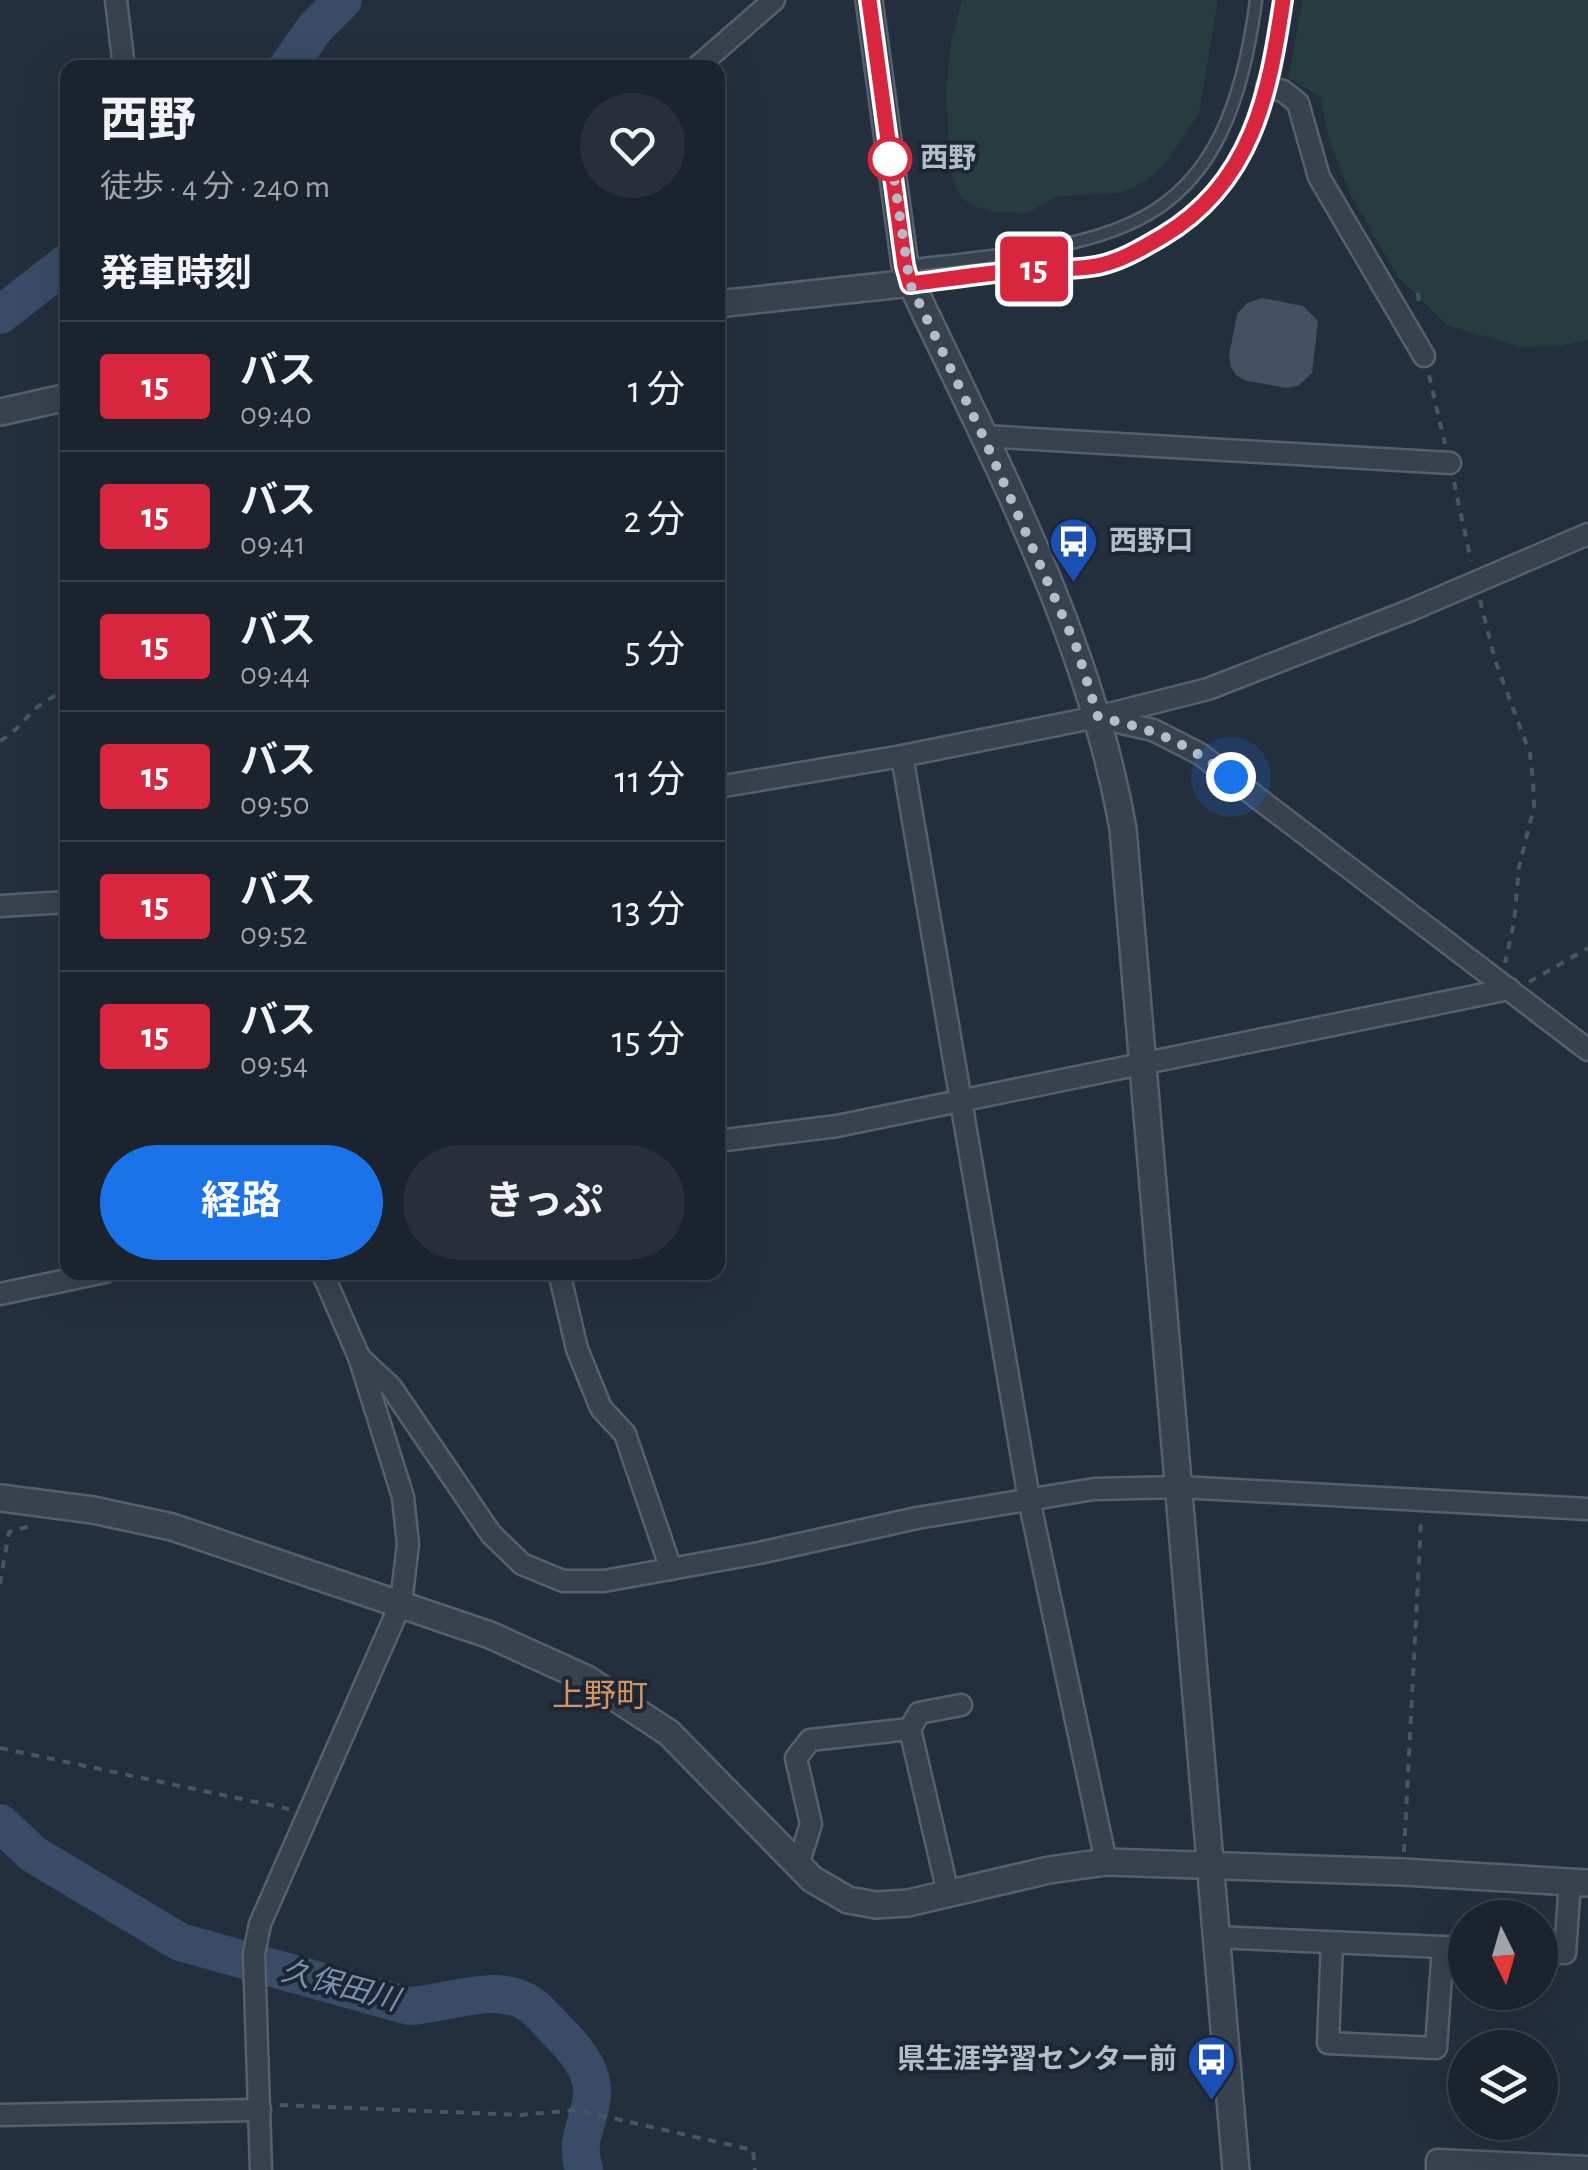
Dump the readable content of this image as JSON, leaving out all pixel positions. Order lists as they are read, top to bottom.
{
  "districts": ["上野町"],
  "water": ["久保田川"],
  "places": {
    "other": ["西野"],
    "bus stop": ["西野口", "県生涯学習センター前"]
  },
  "lines": ["bus line 15"],
  "north": "bottom",
  "page": {
    "on_map": "15",
    "heading": [
      ["西野", "徒歩 · 4 分 · 240 m"],
      "発車時刻"
    ],
    "list": [
      {
        "mark": "15",
        "name": "バス",
        "note": "09:40",
        "value": "1 分"
      },
      {
        "mark": "15",
        "name": "バス",
        "note": "09:41",
        "value": "2 分"
      },
      {
        "mark": "15",
        "name": "バス",
        "note": "09:44",
        "value": "5 分"
      },
      {
        "mark": "15",
        "name": "バス",
        "note": "09:50",
        "value": "11 分"
      },
      {
        "mark": "15",
        "name": "バス",
        "note": "09:52",
        "value": "13 分"
      },
      {
        "mark": "15",
        "name": "バス",
        "note": "09:54",
        "value": "15 分"
      }
    ],
    "buttons": ["経路", "きっぷ"]
  }
}
